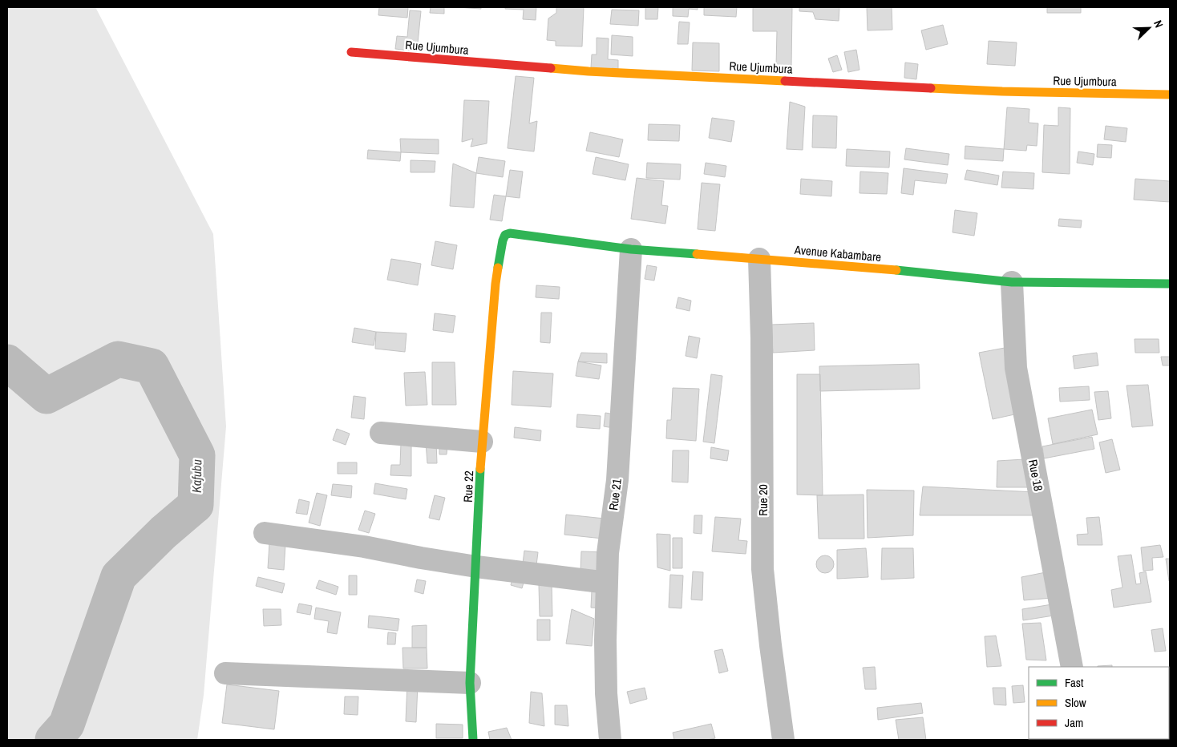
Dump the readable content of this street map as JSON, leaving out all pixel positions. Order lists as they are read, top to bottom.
{
  "streets": {
    "street": [
      "Rue Ujumbura",
      "Avenue Kabambare",
      "Rue 18",
      "Rue 22",
      "Rue 21",
      "Rue 20"
    ]
  },
  "crossings": [
    ["Avenue Kabambare", "Rue 18"],
    ["Avenue Kabambare", "Rue 22"],
    ["Avenue Kabambare", "Rue 21"],
    ["Avenue Kabambare", "Rue 20"]
  ],
  "water": ["Kafubu"],
  "legend": ["Fast", "Slow", "Jam"],
  "north": "top right"
}
